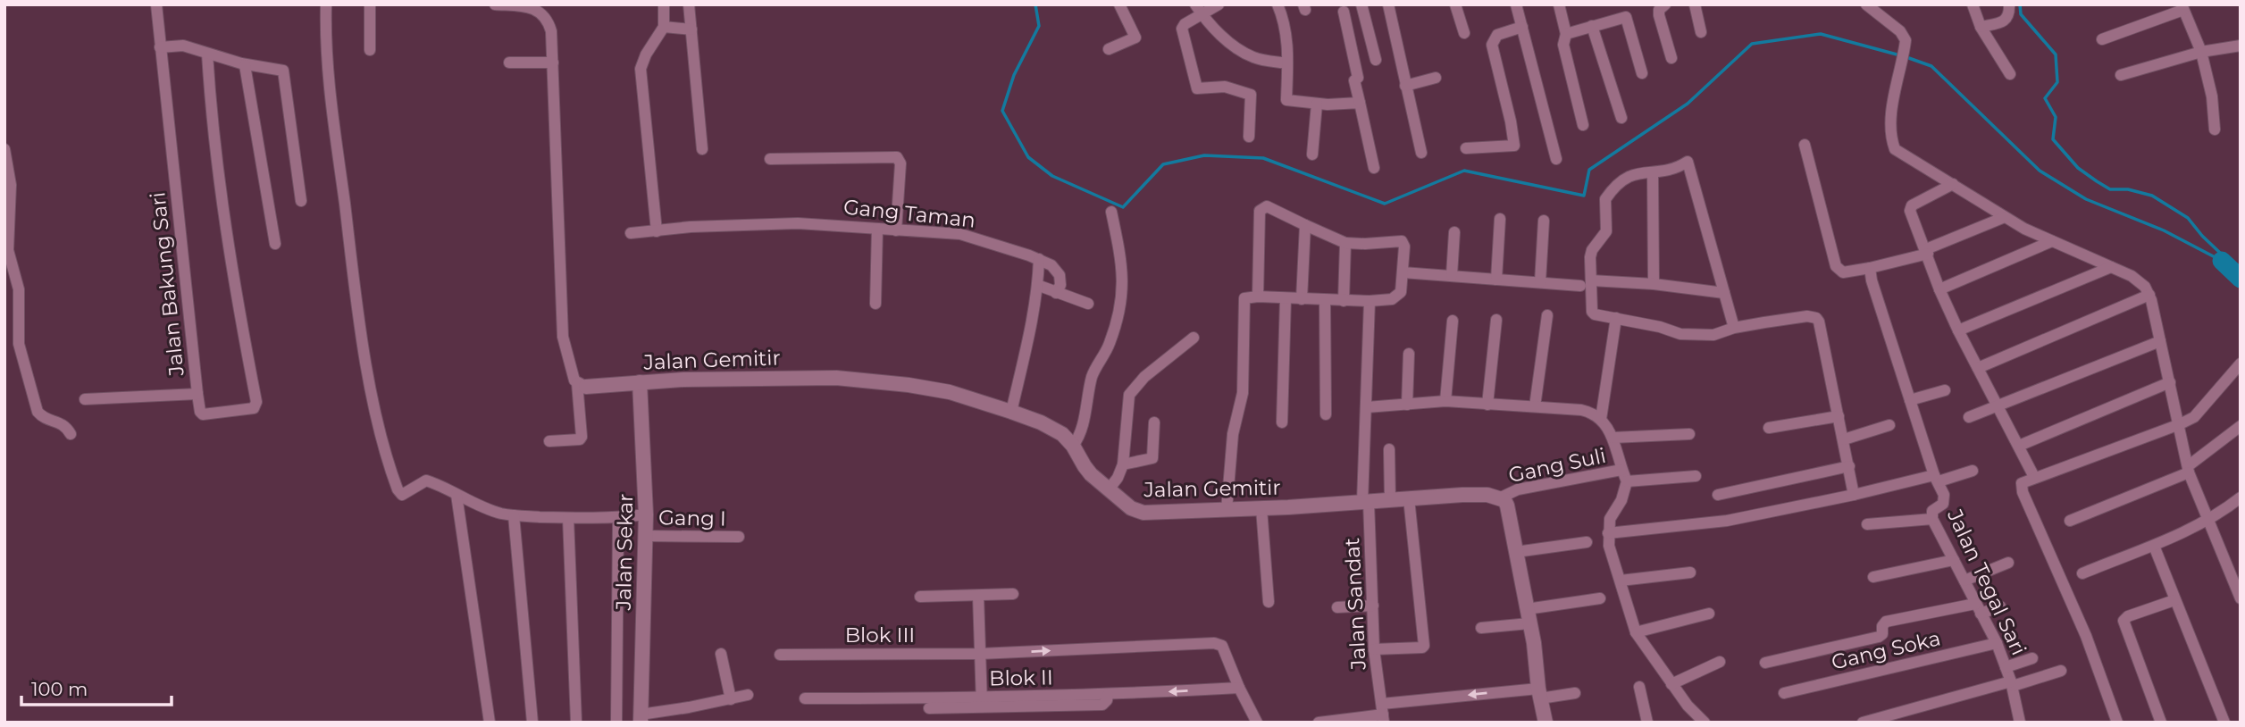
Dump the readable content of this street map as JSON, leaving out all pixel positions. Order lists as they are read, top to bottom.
{
  "streets": {
    "street": [
      "Gang Taman",
      "Jalan Bakung Sari",
      "Jalan Gemitir",
      "Gang Suli",
      "Gang I",
      "Jalan Sekar",
      "Jalan Tegal Sari",
      "Jalan Sandat",
      "Blok III",
      "Gang Soka",
      "Blok II"
    ]
  },
  "crossings": [
    ["Jalan Gemitir", "Gang Suli"],
    ["Jalan Gemitir", "Jalan Sekar"],
    ["Jalan Gemitir", "Jalan Sandat"],
    ["Gang I", "Jalan Sekar"],
    ["Jalan Tegal Sari", "Gang Soka"],
    ["Blok III", "Blok II"]
  ],
  "one_way": ["Blok III", "Blok II"],
  "scale_bar": "100 m"
}
